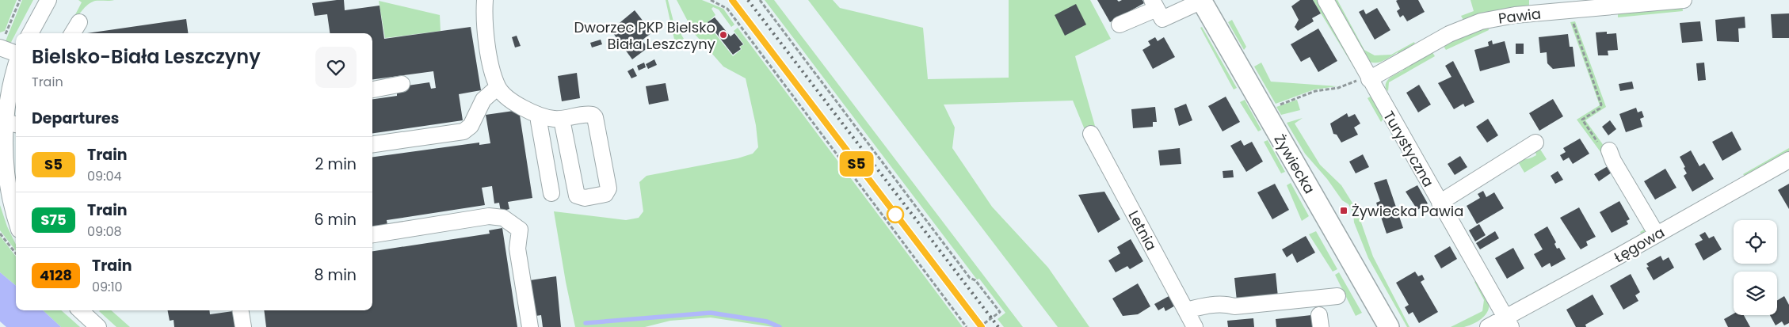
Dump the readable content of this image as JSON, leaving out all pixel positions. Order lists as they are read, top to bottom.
{
  "streets": {
    "main road": ["Żywiecka"],
    "street": [
      "Pawia",
      "Turystyczna",
      "Letnia",
      "Łęgowa"
    ]
  },
  "crossings": [
    ["Pawia", "Turystyczna"],
    ["Turystyczna", "Łęgowa"]
  ],
  "places": {
    "other": ["Dworzec PKP Bielsko Biała Leszczyny"],
    "transit": ["Żywiecka Pawia"]
  },
  "page": {
    "on_map": "S5",
    "heading": [
      ["Bielsko-Biała Leszczyny", "Train"],
      "Departures"
    ],
    "list": [
      {
        "mark": "S5",
        "name": "Train",
        "note": "09:04",
        "value": "2 min"
      },
      {
        "mark": "S75",
        "name": "Train",
        "note": "09:08",
        "value": "6 min"
      },
      {
        "mark": "4128",
        "name": "Train",
        "note": "09:10",
        "value": "8 min"
      }
    ]
  }
}
